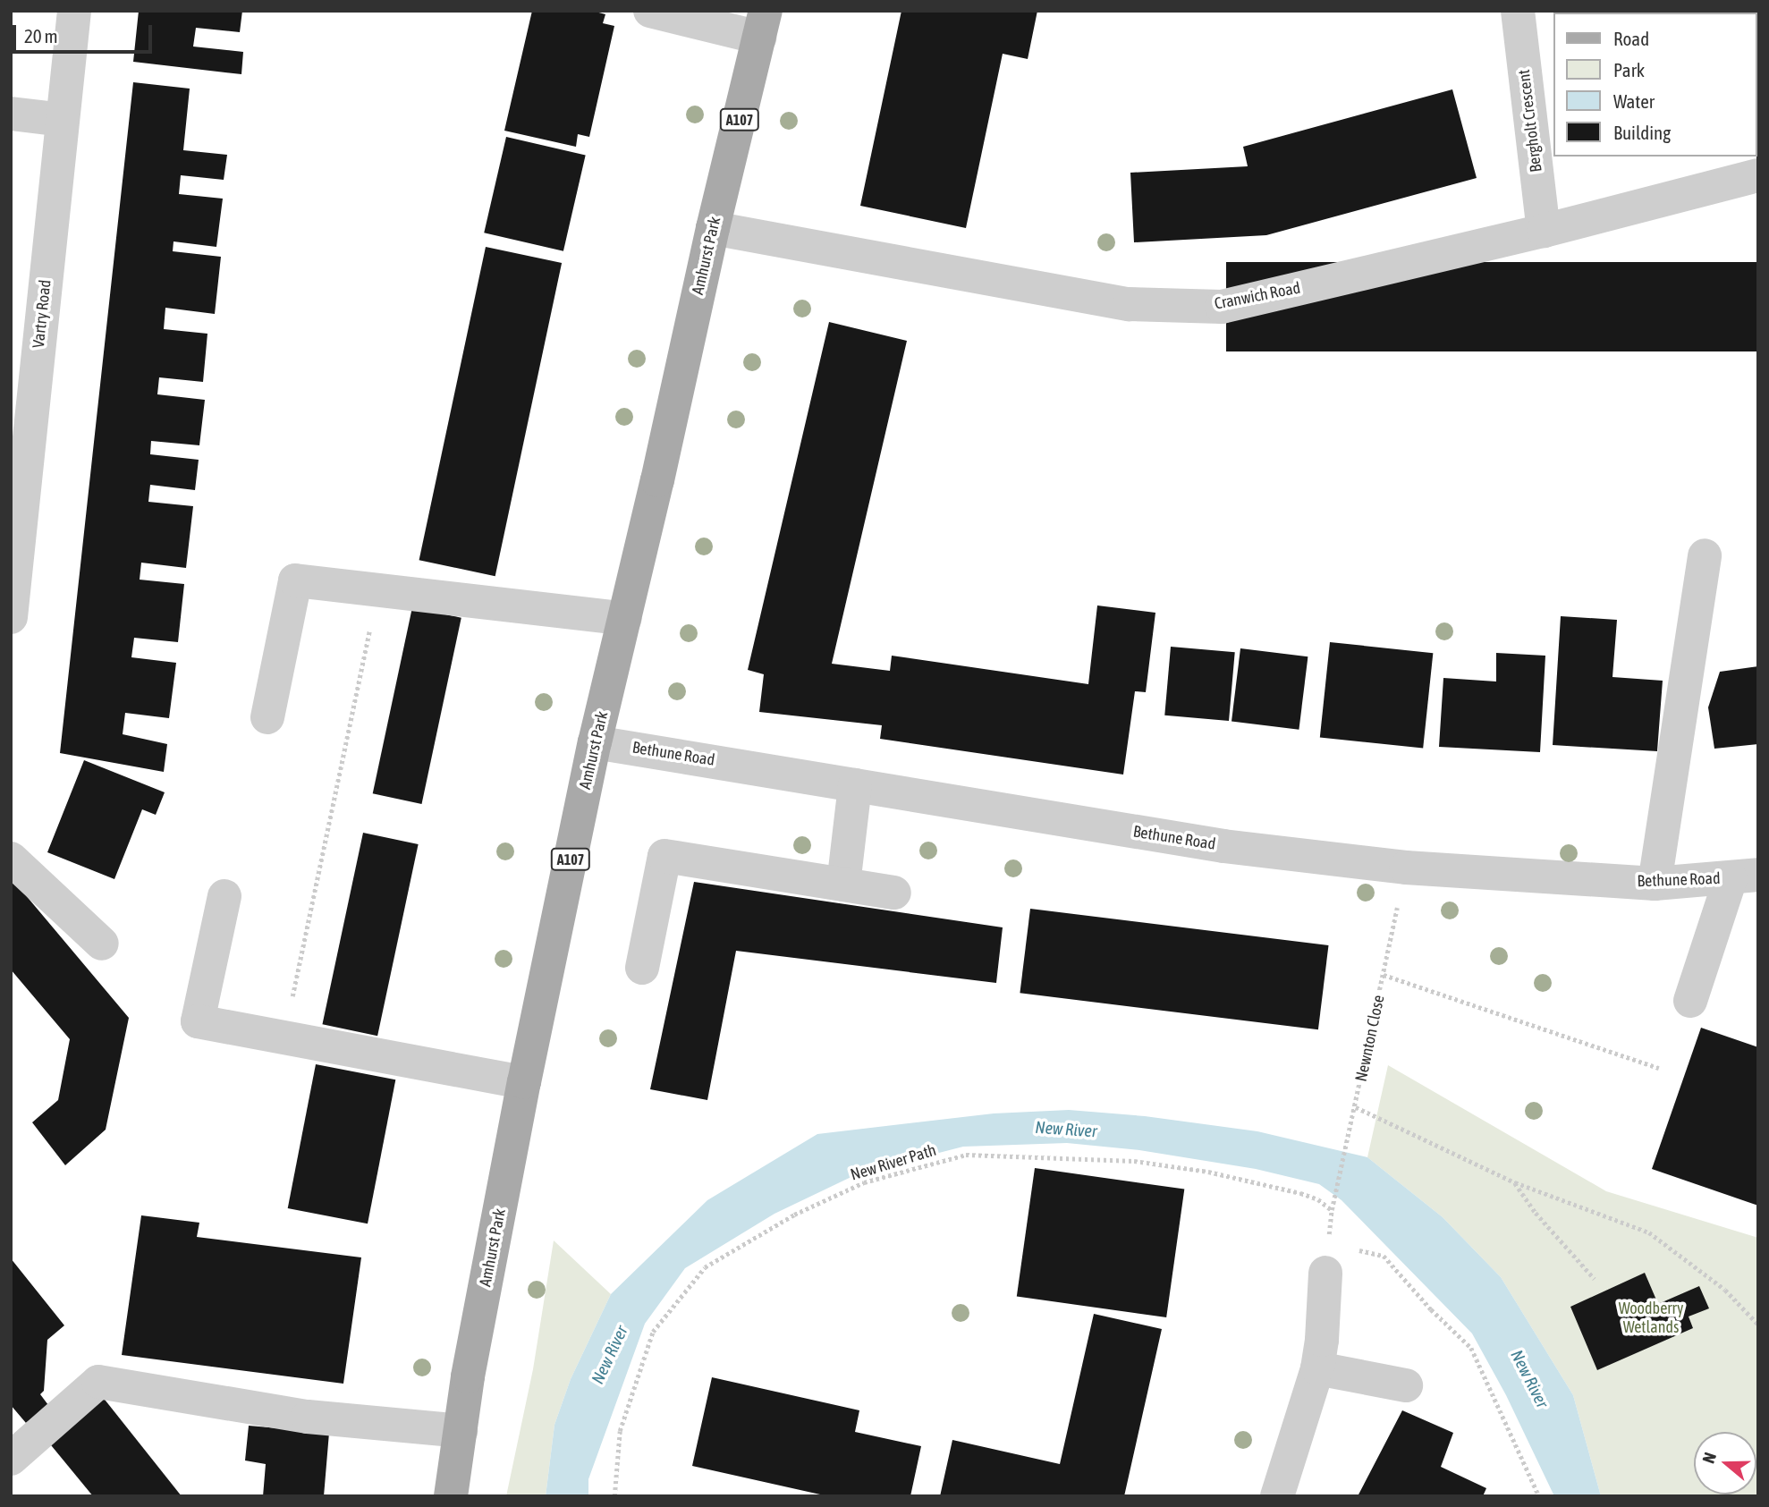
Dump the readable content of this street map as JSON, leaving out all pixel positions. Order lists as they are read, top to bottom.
{
  "streets": {
    "main road": ["A107", "Amhurst Park"],
    "street": [
      "Bergholt Crescent",
      "Cranwich Road",
      "Vartry Road",
      "Bethune Road"
    ],
    "path": ["Newnton Close", "New River Path"]
  },
  "crossings": [
    ["Bergholt Crescent", "Cranwich Road"],
    ["Amhurst Park", "Cranwich Road"],
    ["Amhurst Park", "Bethune Road"],
    ["Bethune Road", "Newnton Close"],
    ["Newnton Close", "New River Path"]
  ],
  "water": ["New River"],
  "parks": ["Woodberry Wetlands"],
  "legend": [
    "Road",
    "Park",
    "Water",
    "Building"
  ],
  "scale_bar": "20 m",
  "north": "left"
}
